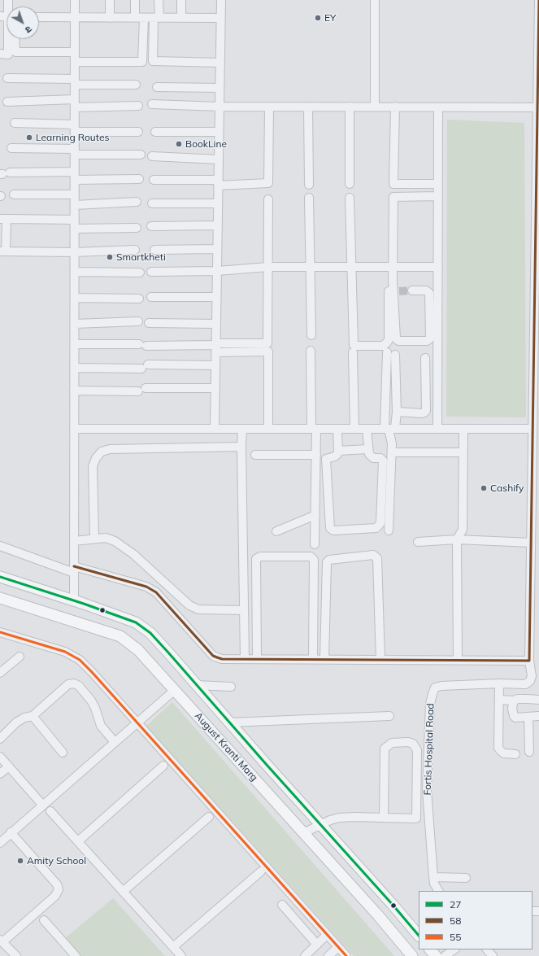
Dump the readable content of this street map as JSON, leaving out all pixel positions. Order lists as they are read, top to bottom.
{
  "streets": {
    "main road": ["August Kranti Marg"],
    "street": ["Fortis Hospital Road"]
  },
  "places": [
    "EY",
    "Learning Routes",
    "BookLine",
    "Smartkheti",
    "Cashify",
    "Amity School"
  ],
  "lines": ["transit line 58", "transit line 27", "transit line 55"],
  "legend": ["27", "58", "55"],
  "north": "bottom right"
}
